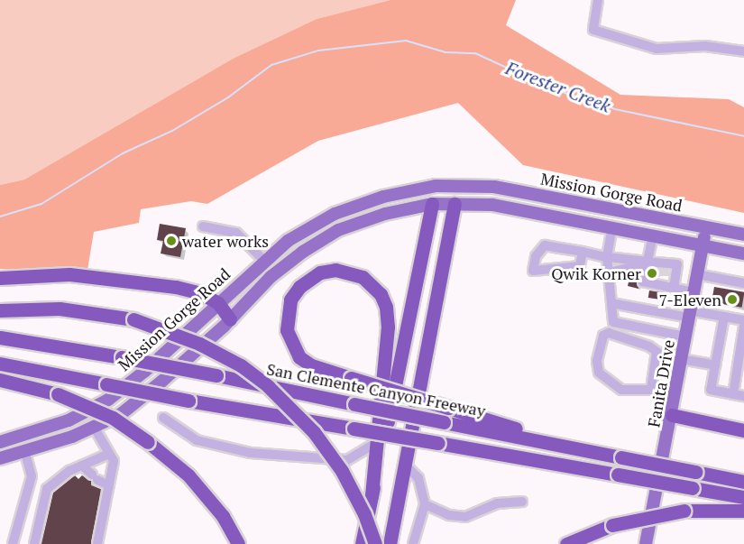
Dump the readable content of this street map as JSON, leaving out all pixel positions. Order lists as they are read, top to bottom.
{
  "streets": {
    "highway": ["San Clemente Canyon Freeway"],
    "main road": ["Mission Gorge Road", "Fanita Drive"]
  },
  "crossings": [
    ["Mission Gorge Road", "Fanita Drive"]
  ],
  "water": ["Forester Creek"],
  "places": ["water works", "Qwik Korner", "7-Eleven"]
}
